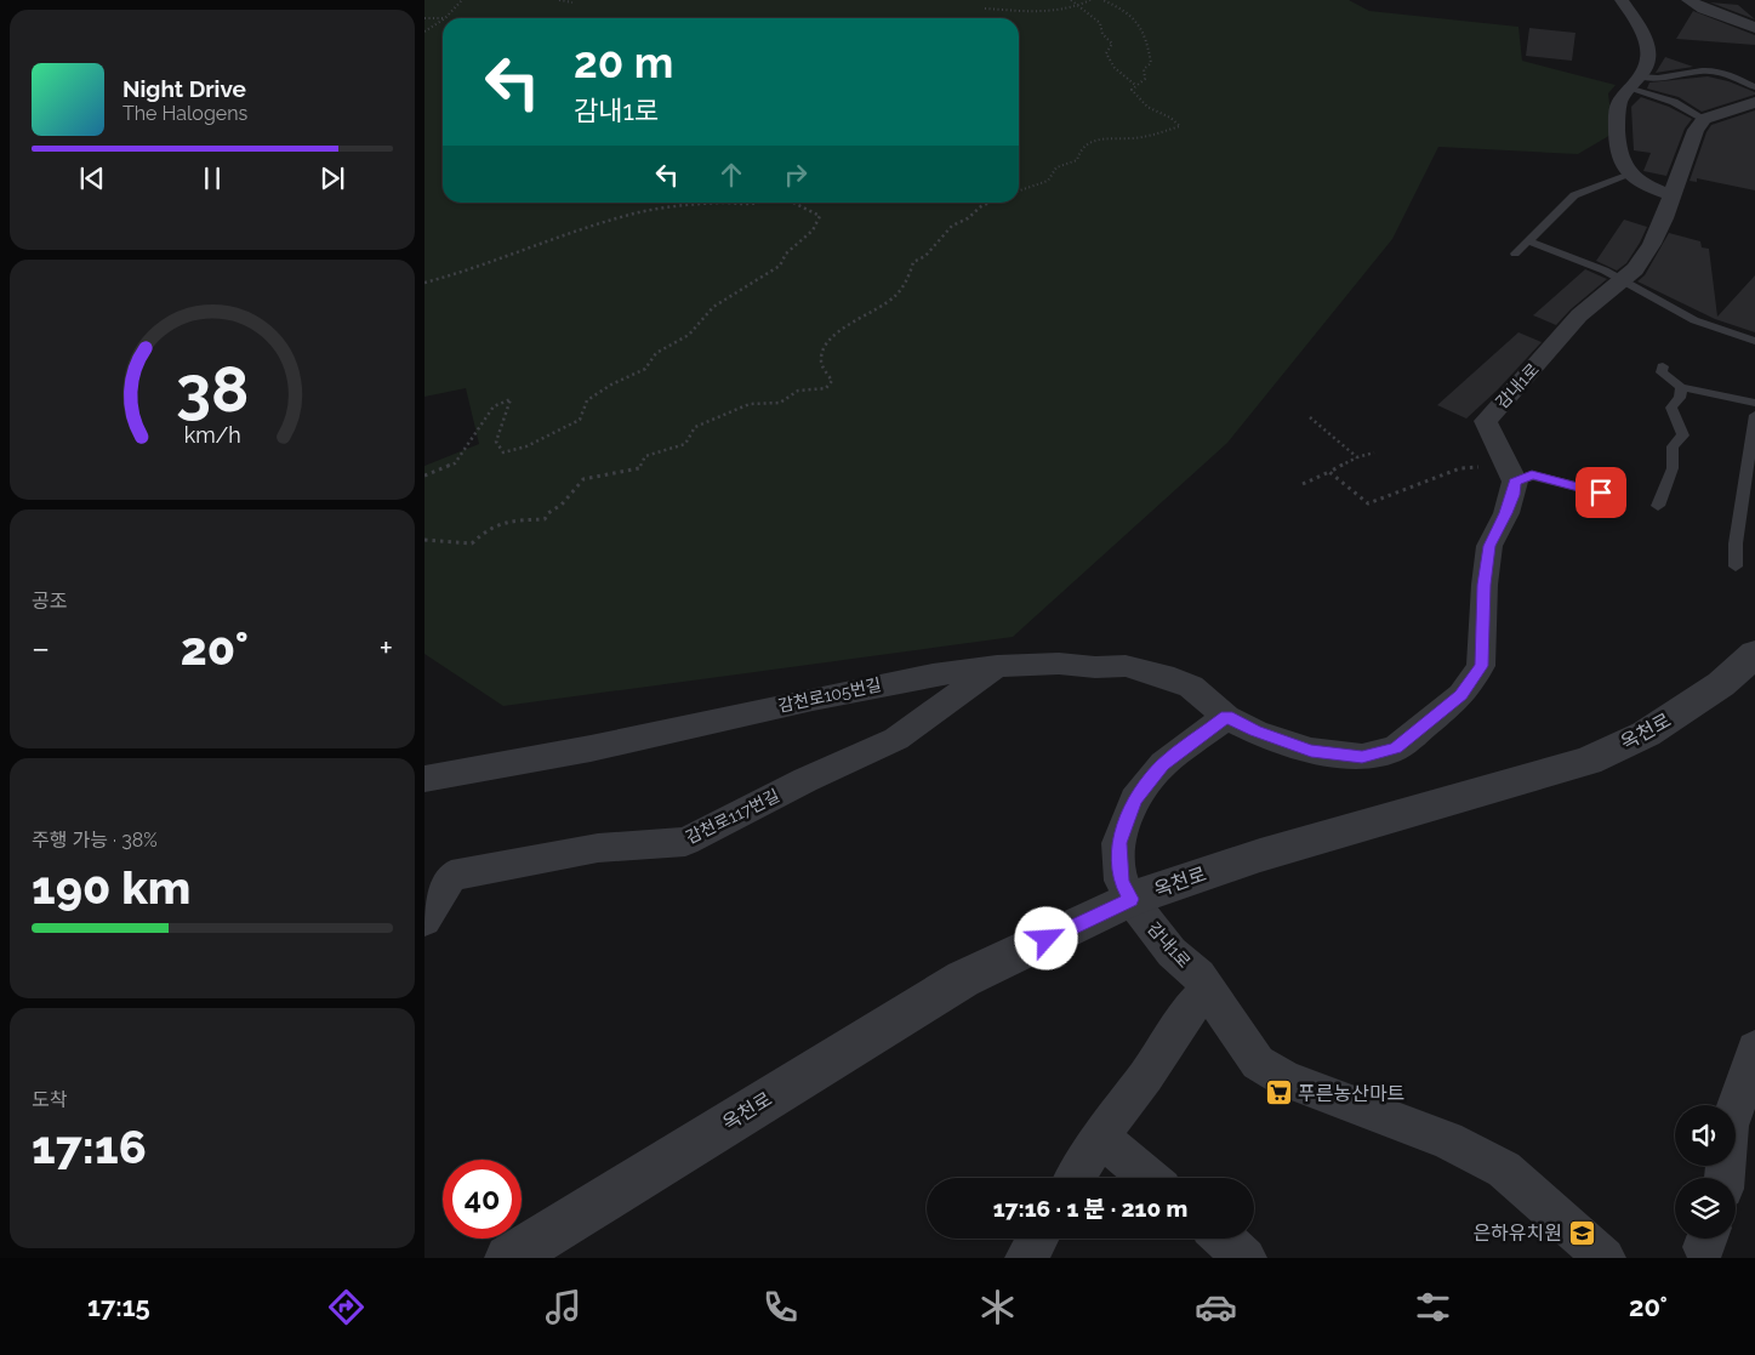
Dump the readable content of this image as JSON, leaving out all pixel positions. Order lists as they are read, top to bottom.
{
  "streets": {
    "street": [
      "감내1로",
      "감천로105번길",
      "옥천로",
      "감천로117번길"
    ]
  },
  "crossings": [
    ["감내1로", "감천로105번길"],
    ["감내1로", "옥천로"],
    ["감천로105번길", "감천로117번길"]
  ],
  "places": {
    "supermarket": ["푸른농산마트"],
    "school or university": ["은하유치원"]
  },
  "page": {
    "turn": ["20 m", "감내1로"],
    "song": ["Night Drive", "The Halogens"],
    "tile": [
      "공조",
      ["주행 가능 · 38%", "190 km"],
      ["도착", "17:16"]
    ],
    "heat": ["−", "20°", "+"],
    "limit": "40",
    "trip": "17:16 · 1 분 · 210 m",
    "tabs": ["17:15", "20°"],
    "gauge": ["38", "km/h"]
  }
}
